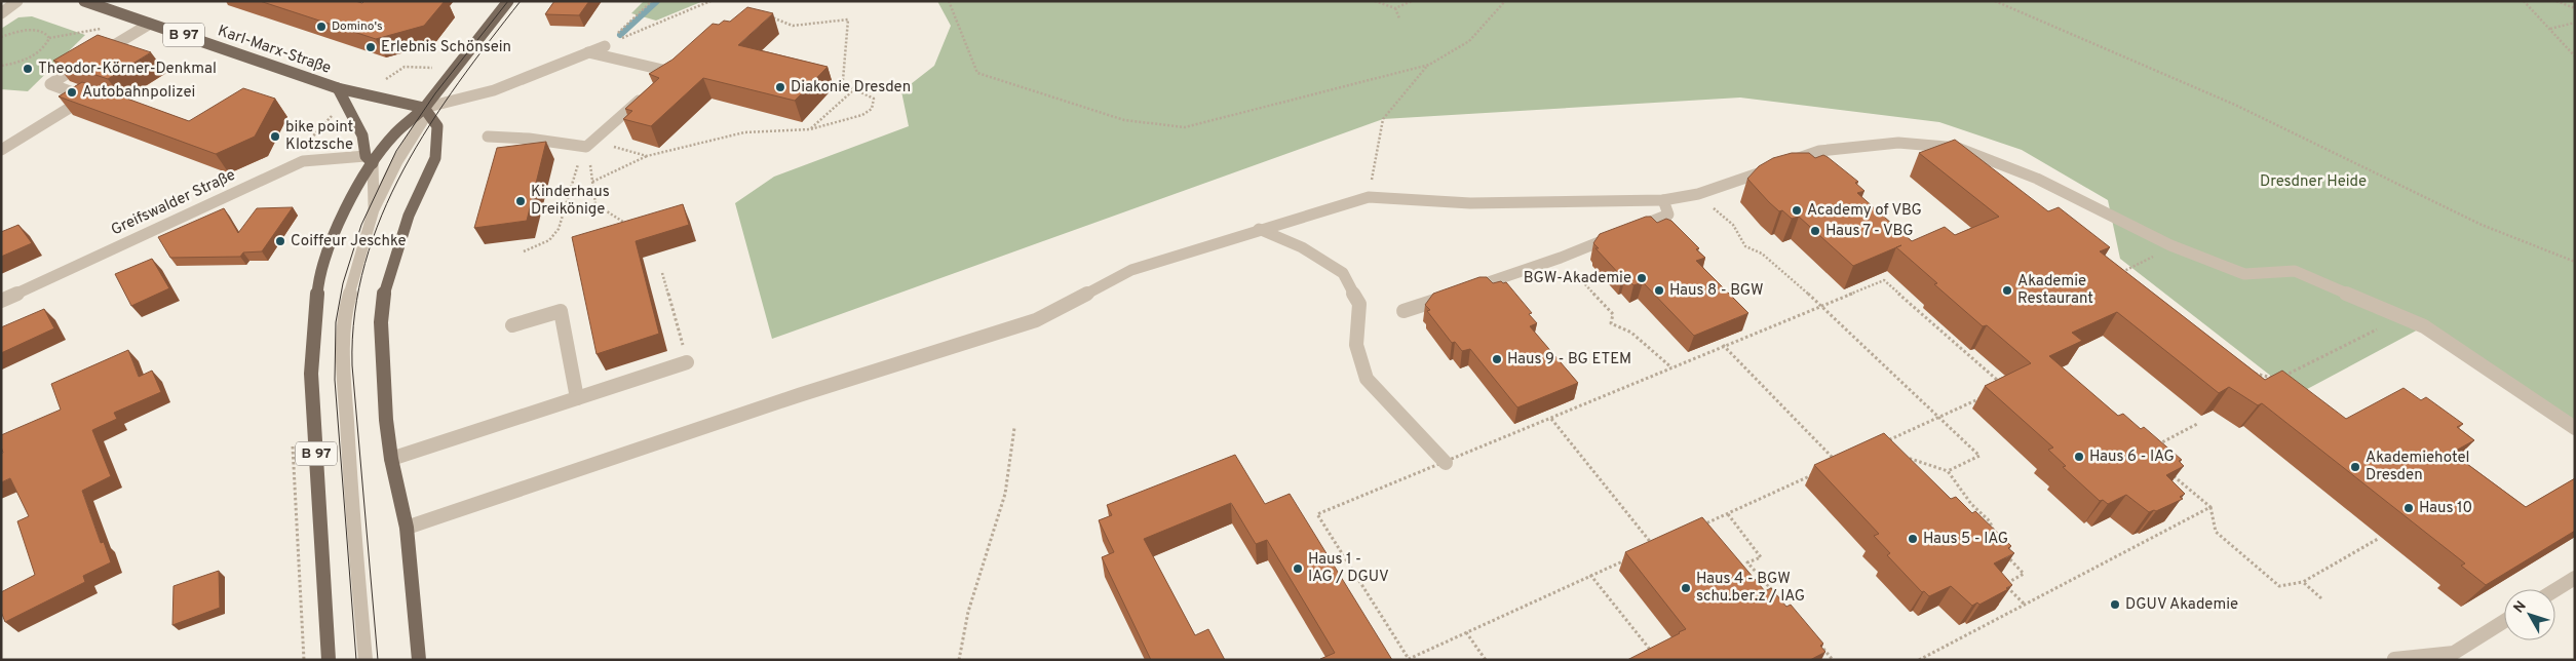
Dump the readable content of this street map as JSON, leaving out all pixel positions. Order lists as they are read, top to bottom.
{
  "streets": {
    "main road": ["B 97", "Karl-Marx-Straße"],
    "street": ["Greifswalder Straße"]
  },
  "crossings": [
    ["B 97", "Karl-Marx-Straße"],
    ["B 97", "Greifswalder Straße"],
    ["Karl-Marx-Straße", "Greifswalder Straße"]
  ],
  "parks": ["Dresdner Heide"],
  "places": [
    "Domino's",
    "Erlebnis Schönsein",
    "Theodor-Körner-Denkmal",
    "Diakonie Dresden",
    "Autobahnpolizei",
    "bike point Klotzsche",
    "Kinderhaus Dreikönige",
    "Academy of VBG",
    "Haus 7 - VBG",
    "Coiffeur Jeschke",
    "BGW-Akademie",
    "Haus 8 - BGW",
    "Akademie Restaurant",
    "Haus 9 - BG ETEM",
    "Haus 6 - IAG",
    "Akademiehotel Dresden",
    "Haus 10",
    "Haus 5 - IAG",
    "Haus 1 - IAG / DGUV",
    "Haus 4 - BGW schu.ber.z / IAG",
    "DGUV Akademie"
  ],
  "north": "top left"
}
